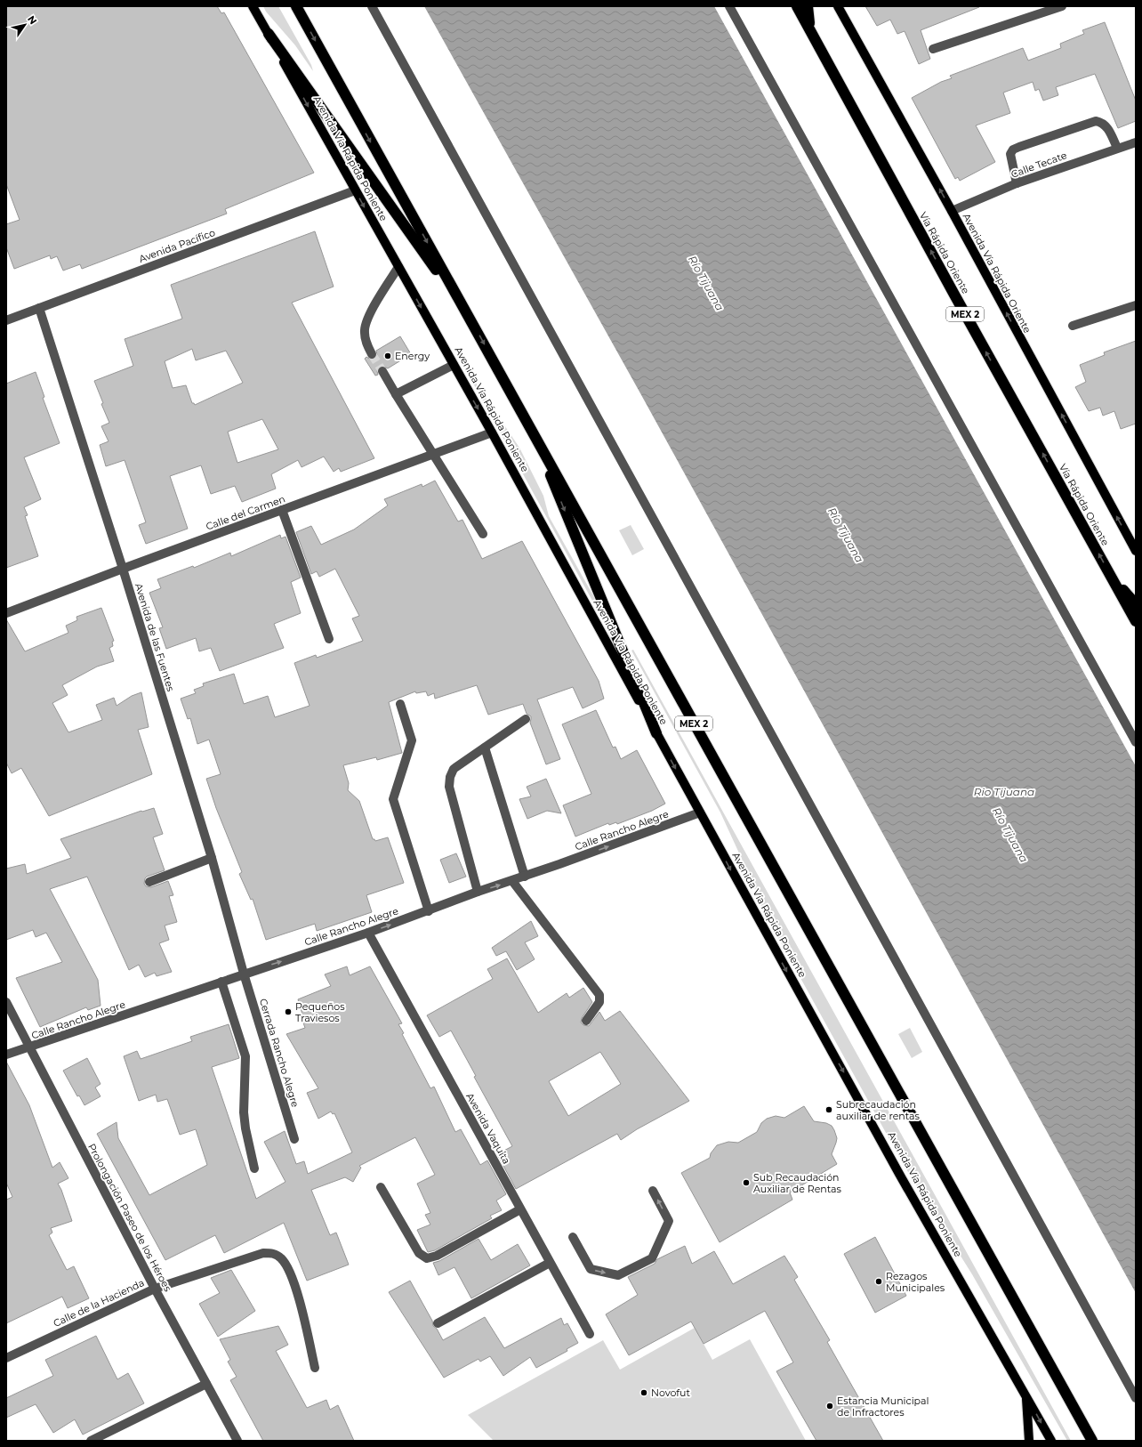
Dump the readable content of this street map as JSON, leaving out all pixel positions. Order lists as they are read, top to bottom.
{
  "streets": {
    "highway": ["Vía Rápida Oriente", "MEX 2"],
    "main road": ["Avenida Vía Rápida Poniente", "Avenida Vía Rápida Oriente"],
    "street": [
      "Calle Tecate",
      "Avenida Pacífico",
      "Calle del Carmen",
      "Avenida de las Fuentes",
      "Calle Rancho Alegre",
      "Cerrada Rancho Alegre",
      "Avenida Vaquita",
      "Prolongación Paseo de los Héroes",
      "Calle de la Hacienda"
    ]
  },
  "crossings": [
    ["Avenida Vía Rápida Poniente", "Avenida Pacífico"],
    ["Avenida Vía Rápida Poniente", "Calle del Carmen"],
    ["Avenida Vía Rápida Poniente", "Calle Rancho Alegre"],
    ["Calle Tecate", "Avenida Vía Rápida Oriente"],
    ["Avenida Pacífico", "Avenida de las Fuentes"],
    ["Calle del Carmen", "Avenida de las Fuentes"],
    ["Avenida de las Fuentes", "Calle Rancho Alegre"],
    ["Avenida de las Fuentes", "Cerrada Rancho Alegre"],
    ["Calle Rancho Alegre", "Cerrada Rancho Alegre"],
    ["Calle Rancho Alegre", "Avenida Vaquita"],
    ["Calle Rancho Alegre", "Prolongación Paseo de los Héroes"],
    ["Prolongación Paseo de los Héroes", "Calle de la Hacienda"]
  ],
  "one_way": [
    "Avenida Vía Rápida Poniente",
    "Vía Rápida Oriente",
    "Avenida Vía Rápida Oriente",
    "Calle Rancho Alegre"
  ],
  "water": ["Río Tijuana", "Rio Tijuana"],
  "places": [
    "Energy",
    "Pequeños Traviesos",
    "Subrecaudación auxiliar de rentas",
    "Sub Recaudación Auxiliar de Rentas",
    "Rezagos Municipales",
    "Novofut",
    "Estancia Municipal de Infractores"
  ],
  "north": "top right"
}
